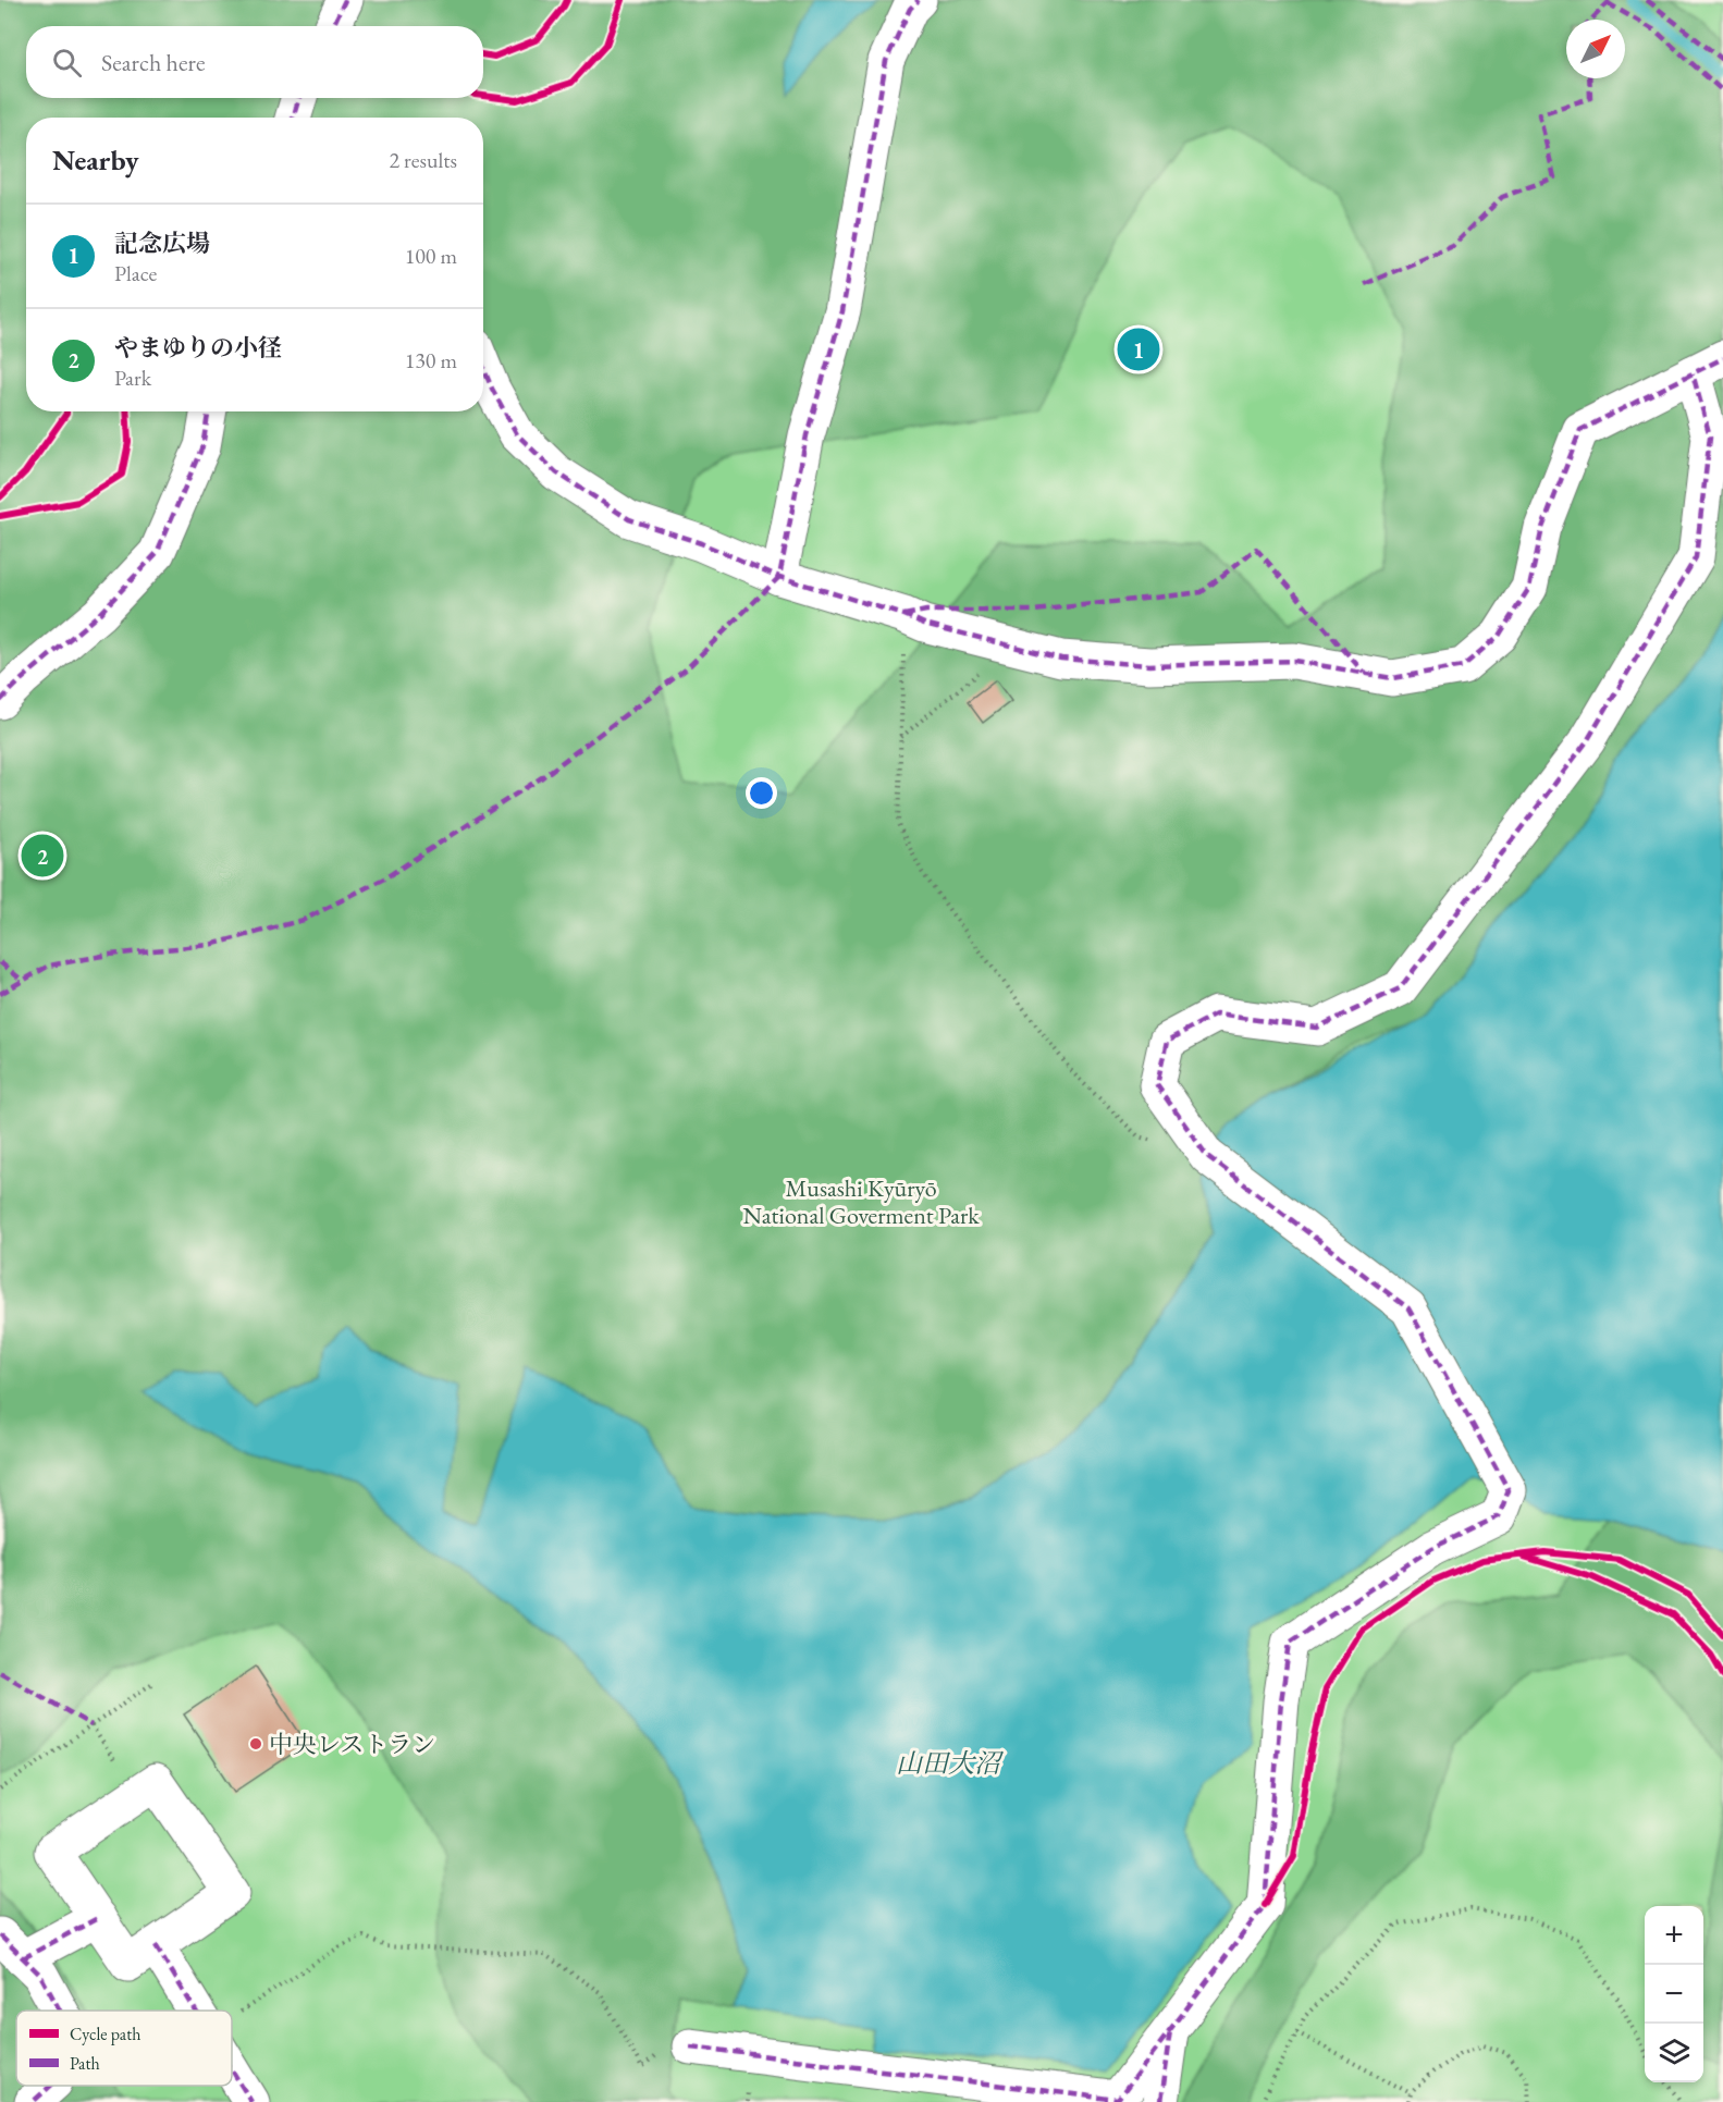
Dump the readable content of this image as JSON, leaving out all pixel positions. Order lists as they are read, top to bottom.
{
  "water": ["山田大沼"],
  "parks": ["Musashi Kyūryō National Goverment Park"],
  "places": ["中央レストラン"],
  "legend": ["Cycle path", "Path"],
  "north": "top right",
  "page": {
    "search": "Search here",
    "heading": ["Nearby", "2 results"],
    "list": [
      {
        "mark": "1",
        "name": "記念広場",
        "note": "Place",
        "value": "100 m"
      },
      {
        "mark": "2",
        "name": "やまゆりの小径",
        "note": "Park",
        "value": "130 m"
      }
    ],
    "pins": ["1", "2"],
    "map_buttons": ["+", "−"]
  }
}
